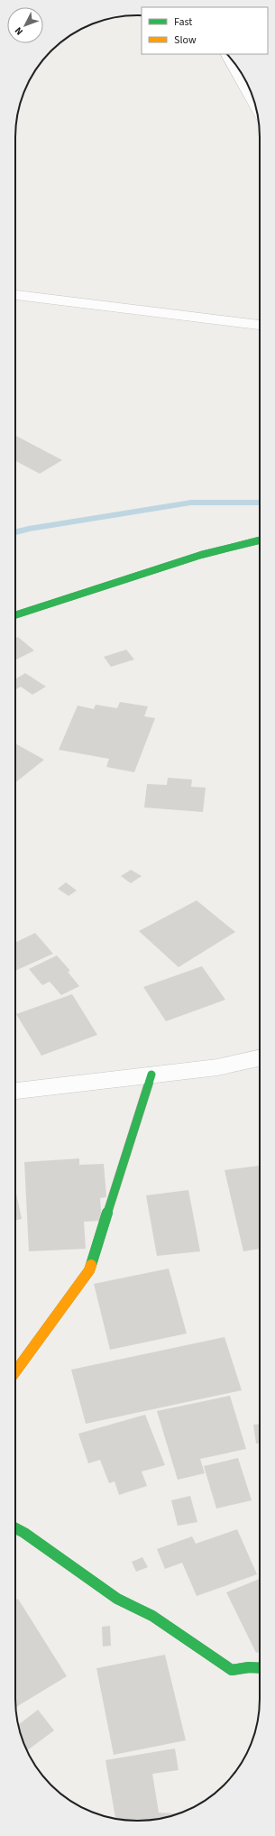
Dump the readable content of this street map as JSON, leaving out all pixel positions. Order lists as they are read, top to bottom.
{
  "legend": ["Fast", "Slow"],
  "north": "bottom left"
}
